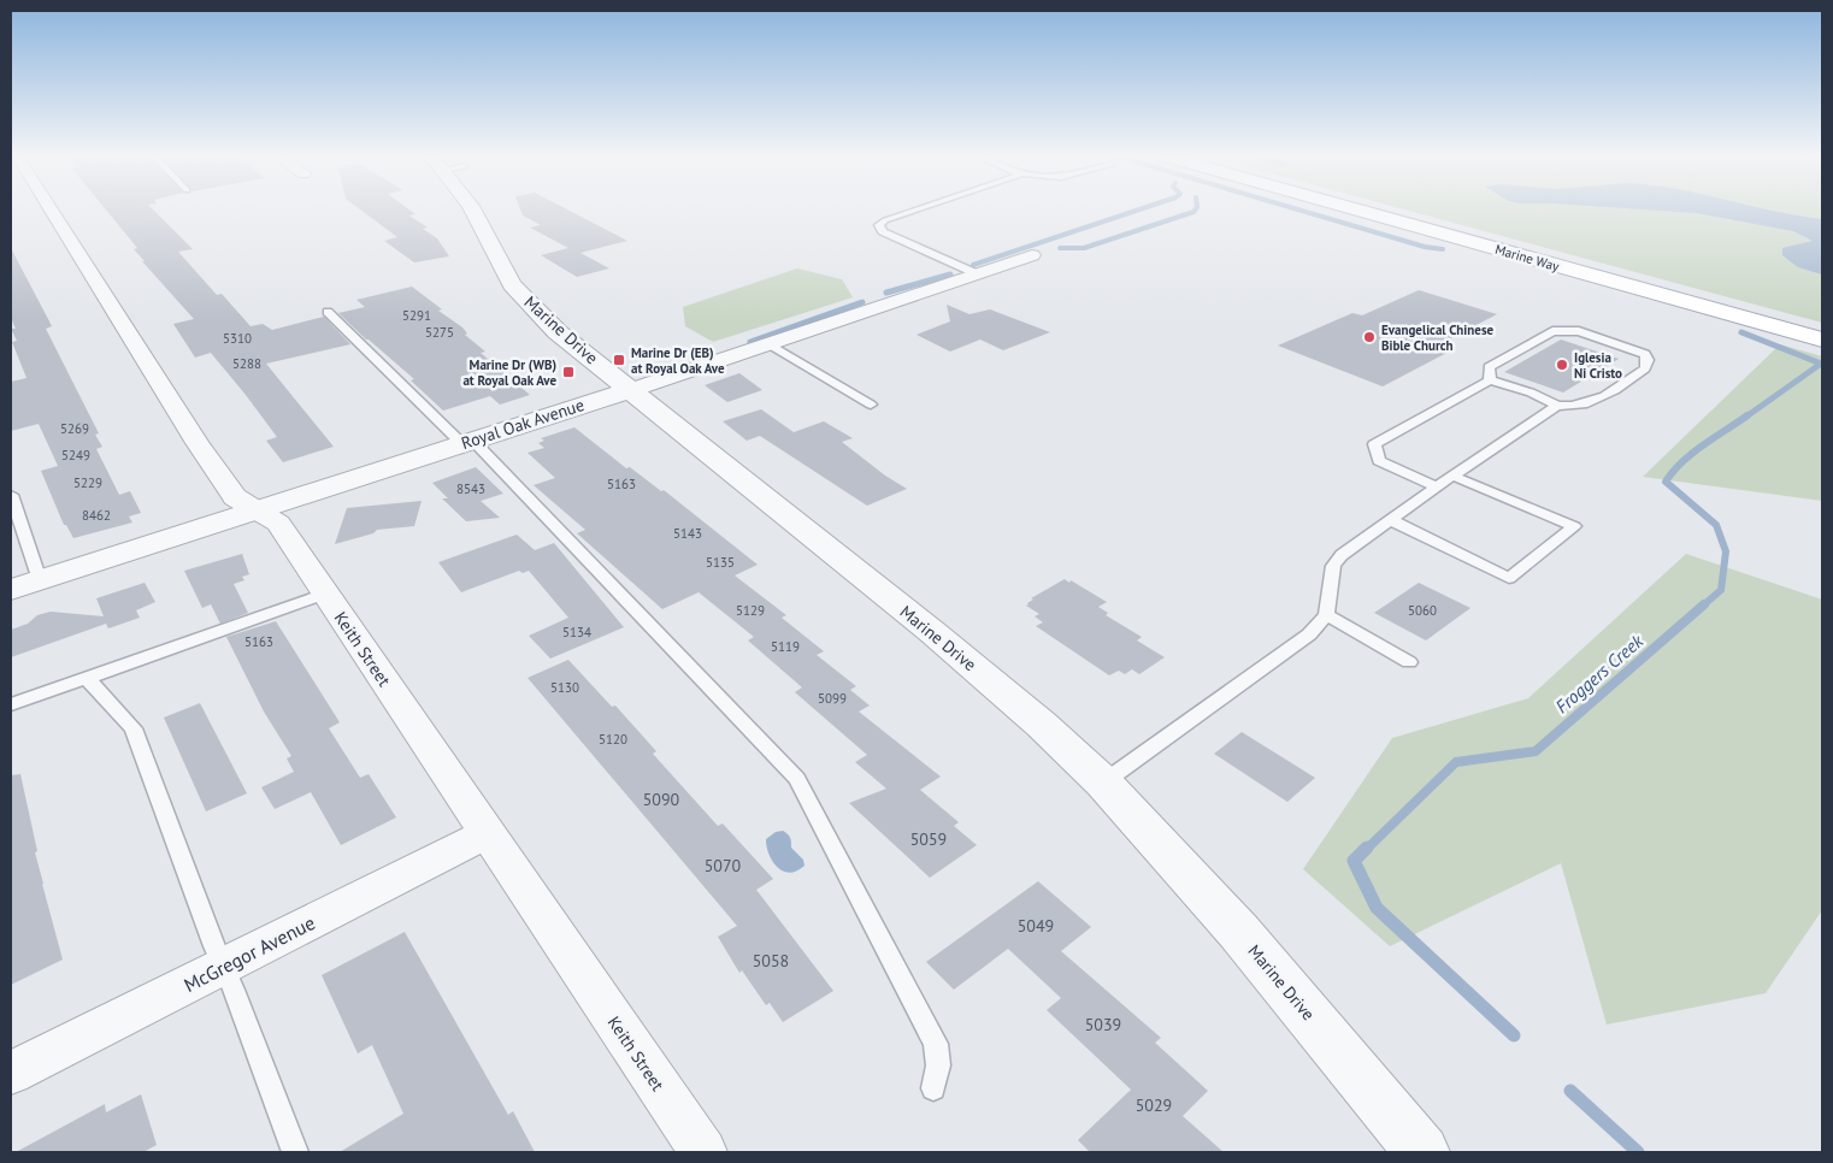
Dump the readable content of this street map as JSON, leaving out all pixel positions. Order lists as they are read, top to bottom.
{
  "streets": {
    "main road": ["Marine Way"],
    "street": [
      "Marine Drive",
      "Royal Oak Avenue",
      "Keith Street",
      "McGregor Avenue"
    ]
  },
  "crossings": [
    ["Marine Drive", "Royal Oak Avenue"],
    ["Royal Oak Avenue", "Keith Street"],
    ["Keith Street", "McGregor Avenue"]
  ],
  "water": ["Froggers Creek"],
  "places": {
    "other": ["Evangelical Chinese Bible Church", "Iglesia Ni Cristo"],
    "transit": ["Marine Dr (EB) at Royal Oak Ave", "Marine Dr (WB) at Royal Oak Ave"]
  },
  "house_numbers": [
    "5291",
    "5275",
    "5310",
    "5288",
    "5269",
    "5249",
    "5229",
    "5163",
    "8543",
    "8462",
    "5143",
    "5135",
    "5129",
    "5060",
    "5134",
    "5163",
    "5119",
    "5130",
    "5099",
    "5120",
    "5090",
    "5059",
    "5070",
    "5049",
    "5058",
    "5039",
    "5029"
  ]
}
